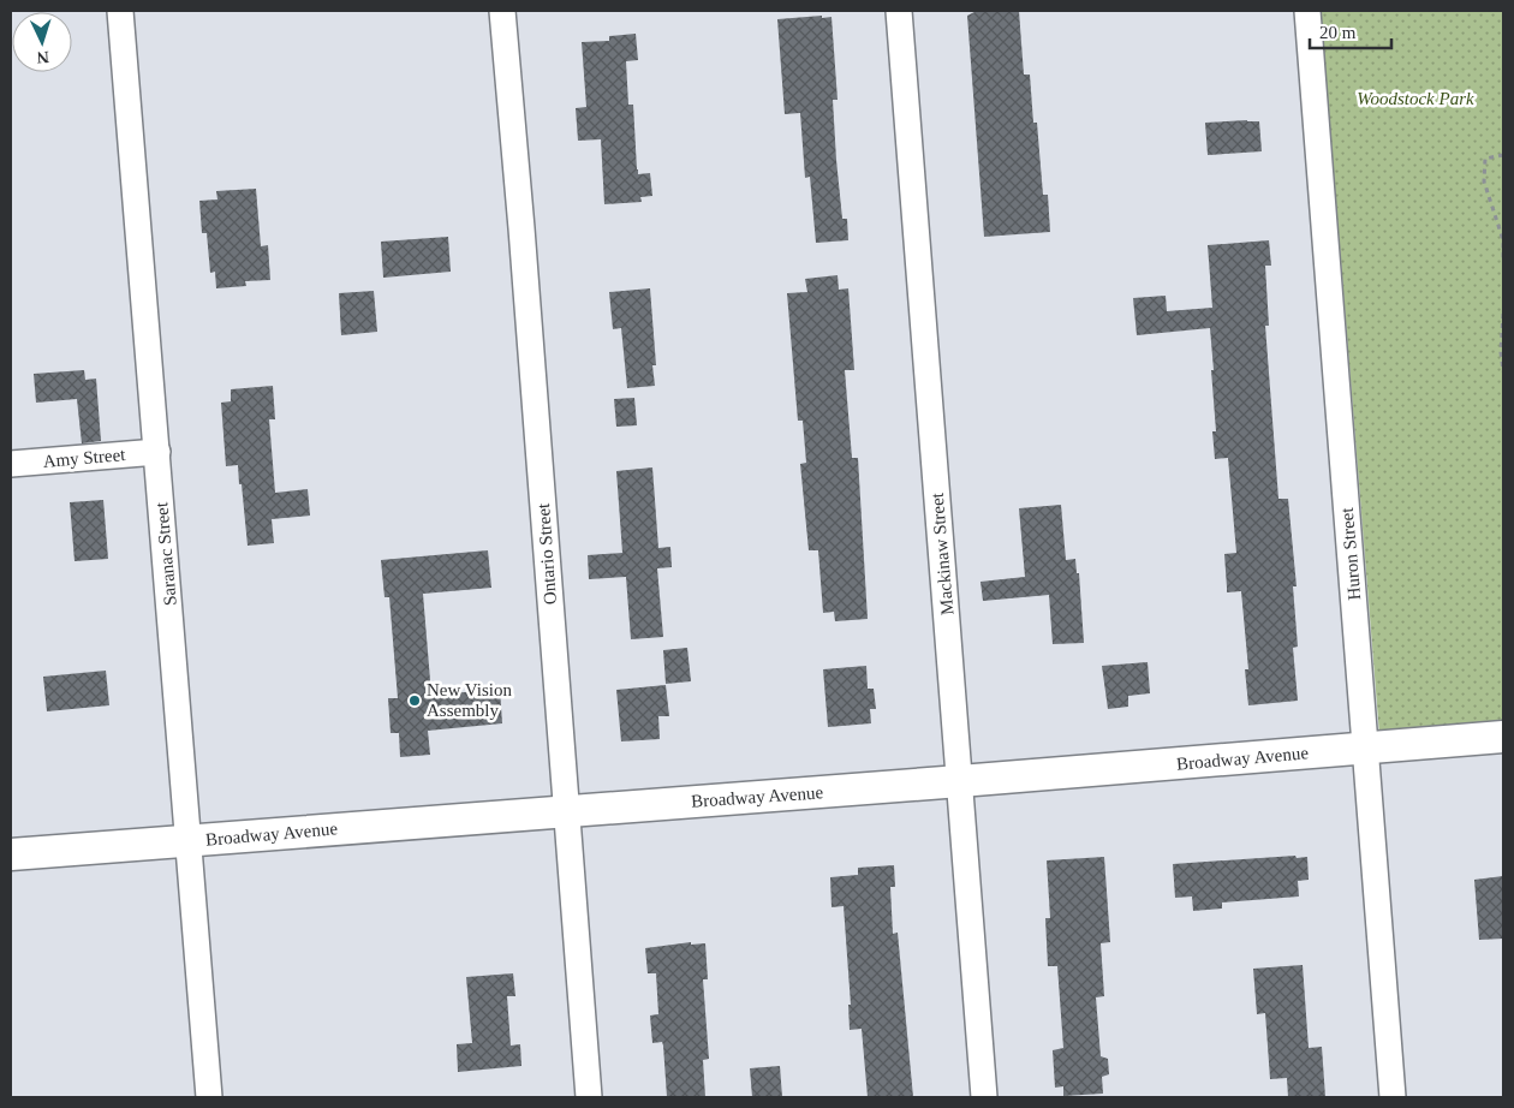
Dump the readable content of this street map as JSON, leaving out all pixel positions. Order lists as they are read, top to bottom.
{
  "streets": {
    "street": [
      "Amy Street",
      "Saranac Street",
      "Ontario Street",
      "Mackinaw Street",
      "Huron Street",
      "Broadway Avenue"
    ]
  },
  "crossings": [
    ["Amy Street", "Saranac Street"],
    ["Saranac Street", "Broadway Avenue"],
    ["Ontario Street", "Broadway Avenue"],
    ["Mackinaw Street", "Broadway Avenue"],
    ["Huron Street", "Broadway Avenue"]
  ],
  "parks": ["Woodstock Park"],
  "places": ["New Vision Assembly"],
  "scale_bar": "20 m",
  "north": "bottom"
}
